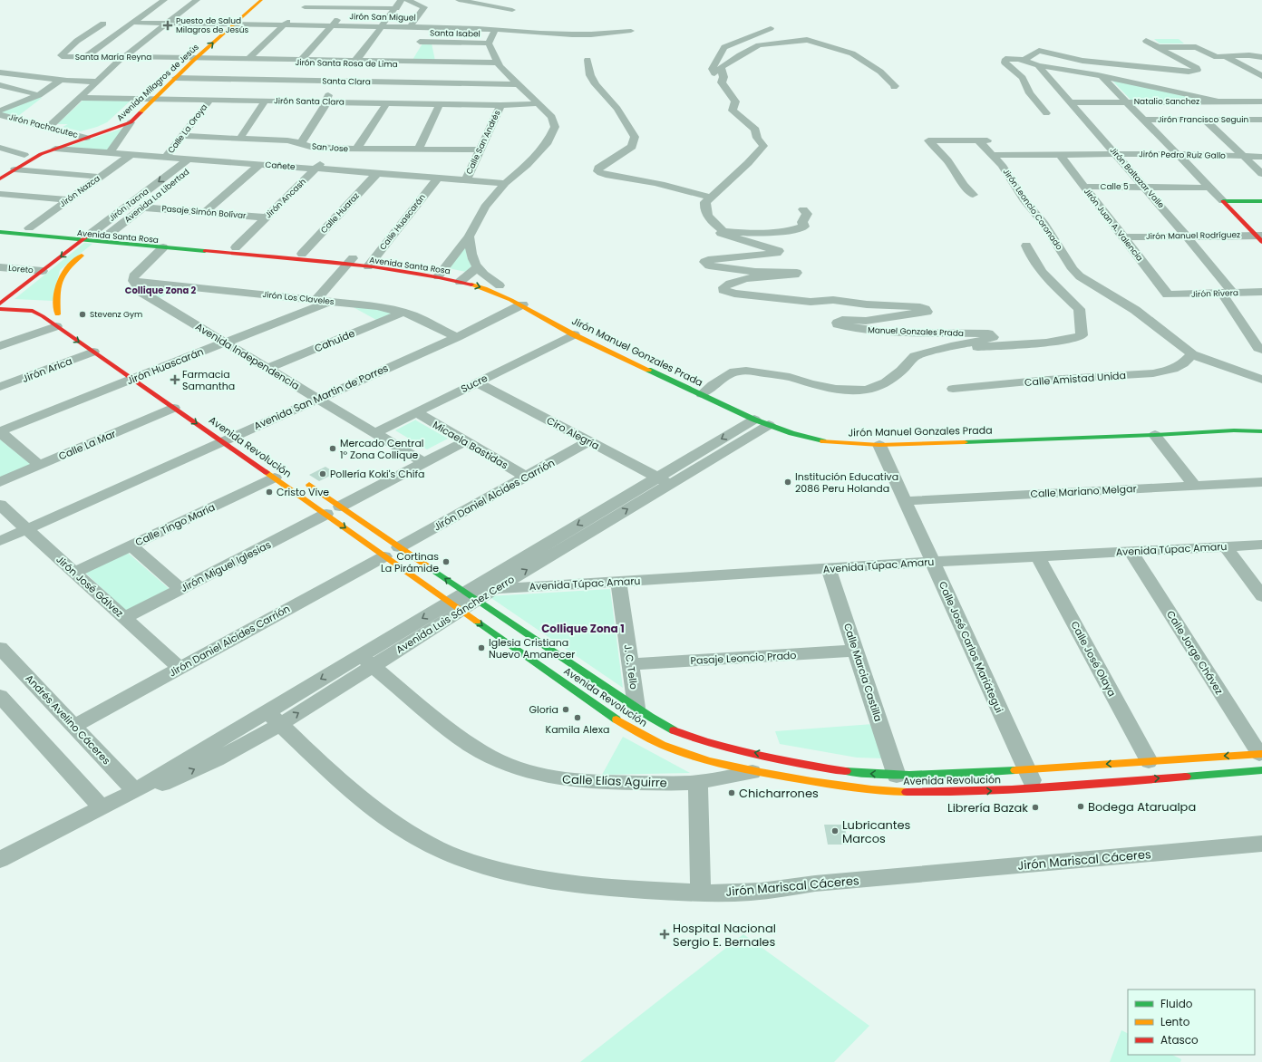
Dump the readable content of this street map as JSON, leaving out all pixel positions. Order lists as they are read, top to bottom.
{
  "streets": {
    "street": [
      "Jirón San Miguel",
      "Santa Isabel",
      "Santa María Reyna",
      "Jirón Santa Rosa de Lima",
      "Santa Clara",
      "Avenida Milagros de Jesús",
      "Jirón Santa Clara",
      "Natalio Sanchez",
      "Jirón Francisco Seguin",
      "Jirón Pachacutec",
      "Calle La Oroya",
      "Calle San Andrés",
      "San Jose",
      "Jirón Pedro Ruiz Gallo",
      "Cañete",
      "Jirón Baltazar Valle",
      "Calle 5",
      "Jirón Nazca",
      "Avenida La Libertad",
      "Jirón Ancash",
      "Jirón Tacna",
      "Jirón Leoncio Coronado",
      "Pasaje Simón Bolívar",
      "Calle Huaraz",
      "Calle Huascarán",
      "Jirón Juan A. Valencia",
      "Jirón Manuel Rodríguez",
      "Avenida Santa Rosa",
      "Loreto",
      "Jirón Rivera",
      "Jirón Los Claveles",
      "Manuel Gonzales Prada",
      "Cahuide",
      "Jirón Manuel Gonzales Prada",
      "Avenida Independencia",
      "Jirón Huascarán",
      "Jirón Arica",
      "Calle Amistad Unida",
      "Sucre",
      "Avenida San Martin de Porres",
      "Ciro Alegría",
      "Calle La Mar",
      "Micaela Bastidas",
      "Avenida Revolución",
      "Calle Mariano Melgar",
      "Jirón Daniel Alcides Carrión",
      "Calle Tingo María",
      "Avenida Túpac Amaru",
      "Jirón Miguel Iglesias",
      "Jirón José Gálvez",
      "Avenida Luis Sánchez Cerro",
      "Calle José Carlos Mariátegui",
      "Calle Jorge Chávez",
      "Pasaje Leoncio Prado",
      "Calle José Olaya",
      "J. C. Tello",
      "Calle Marcia Castilla",
      "Andrés Avelino Cáceres",
      "Calle Elías Aguirre",
      "Jirón Mariscal Cáceres"
    ]
  },
  "crossings": [
    ["Jirón San Miguel", "Avenida Milagros de Jesús"],
    ["Santa María Reyna", "Jirón Santa Rosa de Lima"],
    ["Santa María Reyna", "Avenida Milagros de Jesús"],
    ["Jirón Santa Rosa de Lima", "Santa Clara"],
    ["Jirón Santa Rosa de Lima", "Avenida Milagros de Jesús"],
    ["Santa Clara", "Avenida Milagros de Jesús"],
    ["Avenida Milagros de Jesús", "Jirón Santa Clara"],
    ["Avenida Milagros de Jesús", "Jirón Pachacutec"],
    ["Jirón Santa Clara", "Calle La Oroya"],
    ["Jirón Santa Clara", "Calle San Andrés"],
    ["Natalio Sanchez", "Jirón Baltazar Valle"],
    ["Calle La Oroya", "San Jose"],
    ["Calle La Oroya", "Cañete"],
    ["Calle San Andrés", "San Jose"],
    ["Calle San Andrés", "Cañete"],
    ["San Jose", "Jirón Ancash"],
    ["Jirón Pedro Ruiz Gallo", "Jirón Baltazar Valle"],
    ["Jirón Pedro Ruiz Gallo", "Jirón Leoncio Coronado"],
    ["Jirón Pedro Ruiz Gallo", "Jirón Juan A. Valencia"],
    ["Cañete", "Jirón Nazca"],
    ["Cañete", "Avenida La Libertad"],
    ["Cañete", "Jirón Ancash"],
    ["Cañete", "Jirón Tacna"],
    ["Cañete", "Calle Huaraz"],
    ["Cañete", "Calle Huascarán"],
    ["Jirón Baltazar Valle", "Calle 5"],
    ["Jirón Baltazar Valle", "Jirón Manuel Rodríguez"],
    ["Jirón Baltazar Valle", "Jirón Rivera"],
    ["Calle 5", "Jirón Juan A. Valencia"],
    ["Jirón Nazca", "Avenida Santa Rosa"],
    ["Avenida La Libertad", "Pasaje Simón Bolívar"],
    ["Avenida La Libertad", "Avenida Santa Rosa"],
    ["Avenida La Libertad", "Avenida Revolución"],
    ["Jirón Ancash", "Pasaje Simón Bolívar"],
    ["Jirón Ancash", "Avenida Santa Rosa"],
    ["Jirón Tacna", "Avenida Santa Rosa"],
    ["Jirón Tacna", "Loreto"],
    ["Jirón Leoncio Coronado", "Calle Amistad Unida"],
    ["Calle Huaraz", "Avenida Santa Rosa"],
    ["Calle Huascarán", "Avenida Santa Rosa"],
    ["Jirón Juan A. Valencia", "Jirón Manuel Rodríguez"],
    ["Jirón Juan A. Valencia", "Jirón Rivera"],
    ["Avenida Santa Rosa", "Jirón Manuel Gonzales Prada"],
    ["Avenida Santa Rosa", "Avenida San Martin de Porres"],
    ["Jirón Los Claveles", "Cahuide"],
    ["Jirón Los Claveles", "Avenida Independencia"],
    ["Jirón Los Claveles", "Jirón Huascarán"],
    ["Jirón Los Claveles", "Avenida San Martin de Porres"],
    ["Manuel Gonzales Prada", "Jirón Manuel Gonzales Prada"],
    ["Cahuide", "Avenida Independencia"],
    ["Jirón Manuel Gonzales Prada", "Sucre"],
    ["Jirón Manuel Gonzales Prada", "Avenida San Martin de Porres"],
    ["Jirón Manuel Gonzales Prada", "Avenida Luis Sánchez Cerro"],
    ["Jirón Manuel Gonzales Prada", "Calle José Carlos Mariátegui"],
    ["Avenida Independencia", "Jirón Huascarán"],
    ["Avenida Independencia", "Sucre"],
    ["Avenida Independencia", "Avenida San Martin de Porres"],
    ["Jirón Huascarán", "Avenida Revolución"],
    ["Jirón Arica", "Avenida Revolución"],
    ["Sucre", "Ciro Alegría"],
    ["Sucre", "Micaela Bastidas"],
    ["Avenida San Martin de Porres", "Avenida Revolución"],
    ["Avenida San Martin de Porres", "Jirón José Gálvez"],
    ["Ciro Alegría", "Jirón Daniel Alcides Carrión"],
    ["Ciro Alegría", "Avenida Luis Sánchez Cerro"],
    ["Calle La Mar", "Avenida Revolución"],
    ["Micaela Bastidas", "Jirón Daniel Alcides Carrión"],
    ["Avenida Revolución", "Jirón Daniel Alcides Carrión"],
    ["Avenida Revolución", "Calle Tingo María"],
    ["Avenida Revolución", "Jirón Miguel Iglesias"],
    ["Avenida Revolución", "Avenida Luis Sánchez Cerro"],
    ["Avenida Revolución", "Calle José Carlos Mariátegui"],
    ["Avenida Revolución", "Calle Jorge Chávez"],
    ["Avenida Revolución", "Calle José Olaya"],
    ["Avenida Revolución", "J. C. Tello"],
    ["Avenida Revolución", "Calle Marcia Castilla"],
    ["Avenida Revolución", "Calle Elías Aguirre"],
    ["Calle Mariano Melgar", "Calle José Carlos Mariátegui"],
    ["Jirón Daniel Alcides Carrión", "Jirón José Gálvez"],
    ["Jirón Daniel Alcides Carrión", "Andrés Avelino Cáceres"],
    ["Calle Tingo María", "Jirón José Gálvez"],
    ["Avenida Túpac Amaru", "Avenida Luis Sánchez Cerro"],
    ["Avenida Túpac Amaru", "Calle José Carlos Mariátegui"],
    ["Avenida Túpac Amaru", "Calle Jorge Chávez"],
    ["Avenida Túpac Amaru", "Calle José Olaya"],
    ["Avenida Túpac Amaru", "J. C. Tello"],
    ["Avenida Túpac Amaru", "Calle Marcia Castilla"],
    ["Jirón Miguel Iglesias", "Jirón José Gálvez"],
    ["Avenida Luis Sánchez Cerro", "Andrés Avelino Cáceres"],
    ["Avenida Luis Sánchez Cerro", "Calle Elías Aguirre"],
    ["Avenida Luis Sánchez Cerro", "Jirón Mariscal Cáceres"],
    ["Pasaje Leoncio Prado", "J. C. Tello"],
    ["Pasaje Leoncio Prado", "Calle Marcia Castilla"]
  ],
  "districts": ["Collique Zona 2", "Collique Zona 1"],
  "places": {
    "health": ["Puesto de Salud Milagros de Jesús", "Farmacia Samantha", "Hospital Nacional Sergio E. Bernales"],
    "other": [
      "Stevenz Gym",
      "Mercado Central 1° Zona Collique",
      "Pollería Koki's Chifa",
      "Institución Educativa 2086 Peru Holanda",
      "Cristo Vive",
      "Cortinas La Pirámide",
      "Iglesia Cristiana Nuevo Amanecer",
      "Gloria",
      "Kamila Alexa",
      "Chicharrones",
      "Bodega Atarualpa",
      "Librería Bazak",
      "Lubricantes Marcos"
    ]
  },
  "legend": ["Fluido", "Lento", "Atasco"]
}
